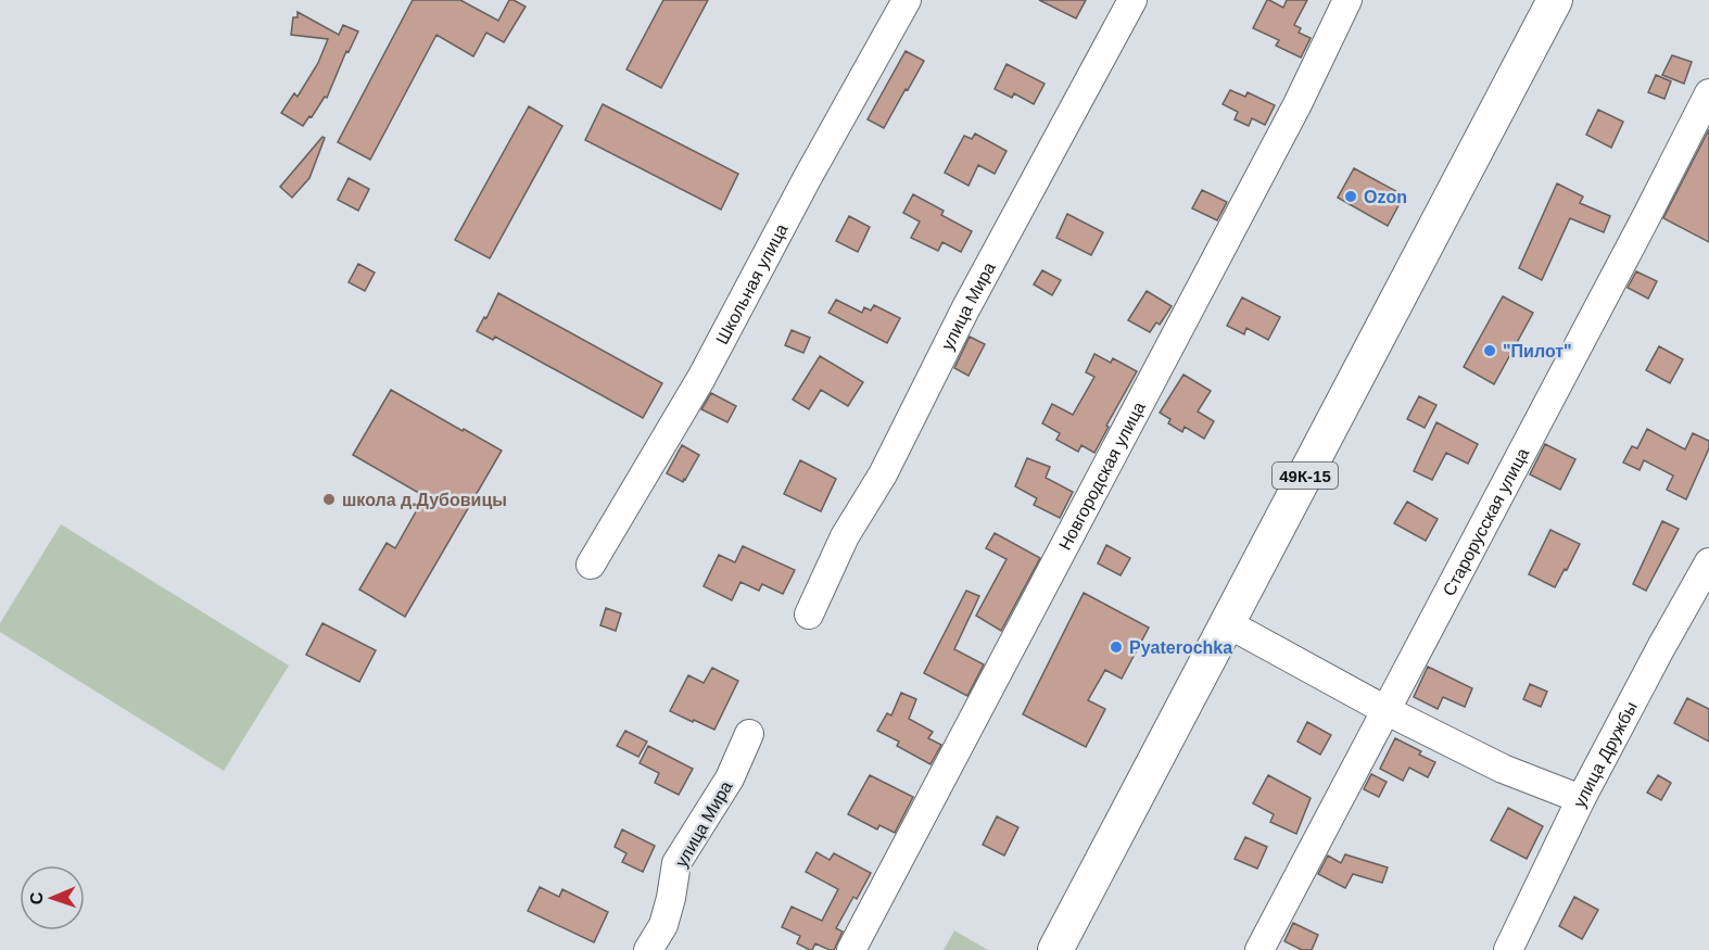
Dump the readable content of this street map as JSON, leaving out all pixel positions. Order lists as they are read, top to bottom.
{
  "streets": {
    "main road": ["49К-15"],
    "street": [
      "Школьная улица",
      "улица Мира",
      "Новгородская улица",
      "Старорусская улица",
      "улица Дружбы"
    ]
  },
  "places": [
    "Ozon",
    "\"Пилот\"",
    "школа д.Дубовицы",
    "Pyaterochka"
  ],
  "north": "left"
}
